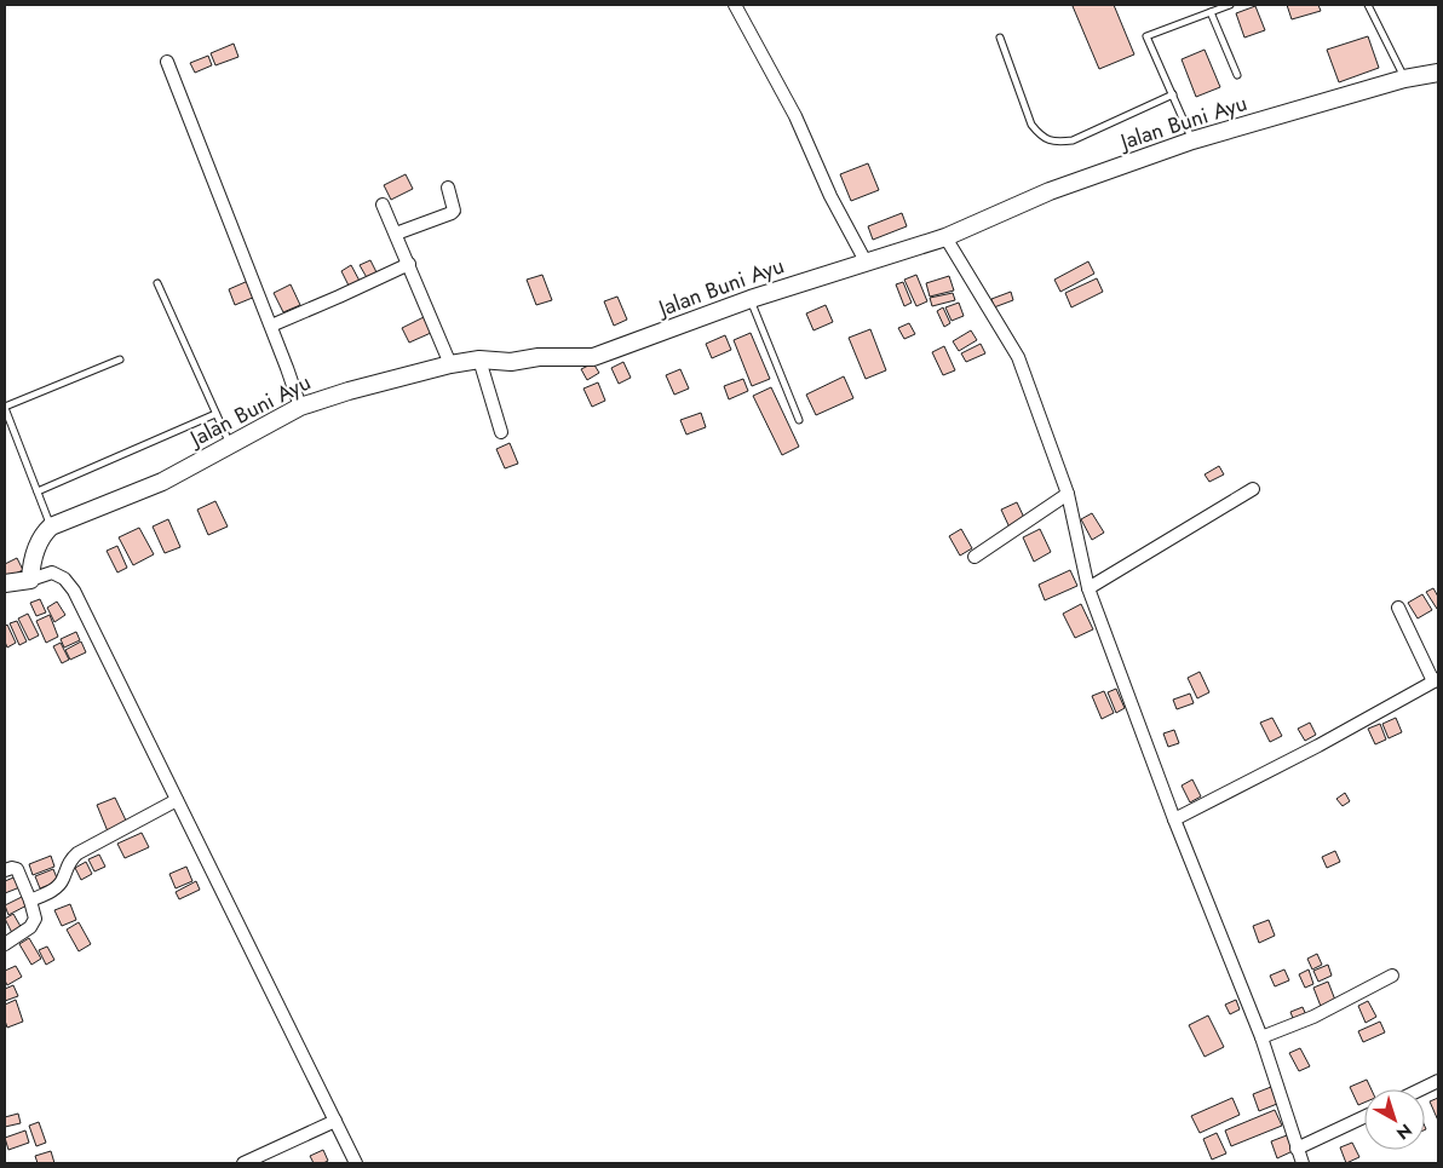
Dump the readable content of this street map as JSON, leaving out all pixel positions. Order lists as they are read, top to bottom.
{
  "streets": {
    "main road": ["Jalan Buni Ayu"]
  },
  "north": "bottom right"
}
